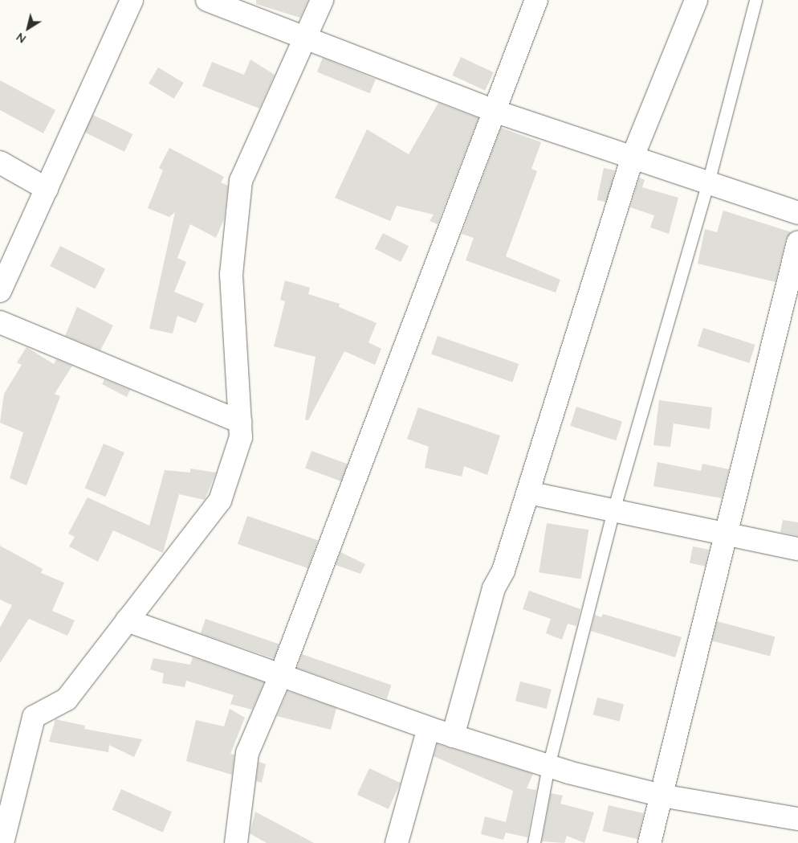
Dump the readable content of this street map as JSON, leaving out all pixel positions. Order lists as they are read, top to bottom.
{
  "north": "bottom left"
}
